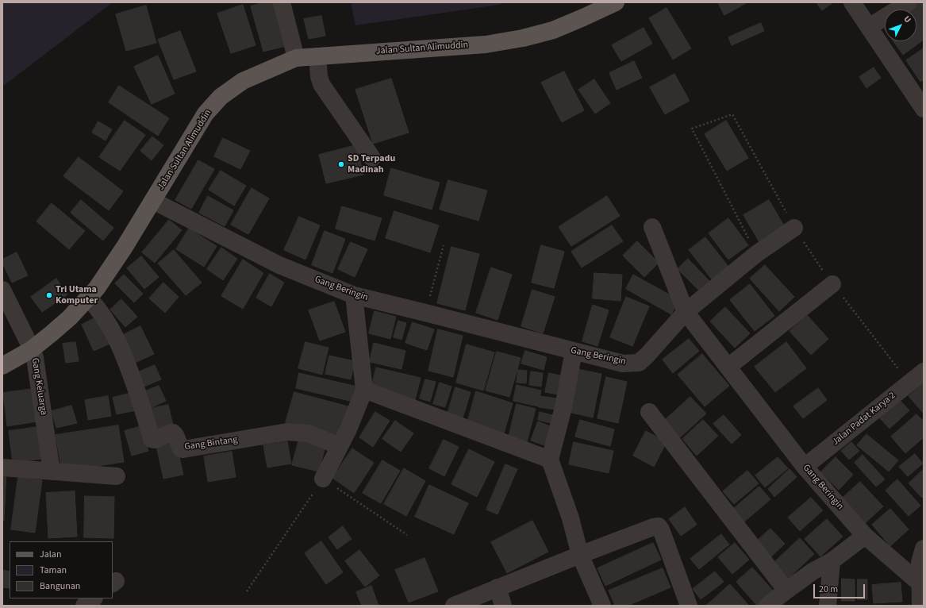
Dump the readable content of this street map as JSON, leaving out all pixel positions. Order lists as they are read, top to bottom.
{
  "streets": {
    "main road": ["Jalan Sultan Alimuddin"],
    "street": [
      "Gang Beringin",
      "Gang Keluarga",
      "Jalan Padat Karya 2",
      "Gang Bintang"
    ]
  },
  "crossings": [
    ["Jalan Sultan Alimuddin", "Gang Beringin"],
    ["Jalan Sultan Alimuddin", "Gang Keluarga"],
    ["Jalan Sultan Alimuddin", "Gang Bintang"],
    ["Gang Beringin", "Jalan Padat Karya 2"]
  ],
  "places": ["SD Terpadu Madinah", "Tri Utama Komputer"],
  "legend": ["Jalan", "Taman", "Bangunan"],
  "scale_bar": "20 m",
  "north": "top right"
}
